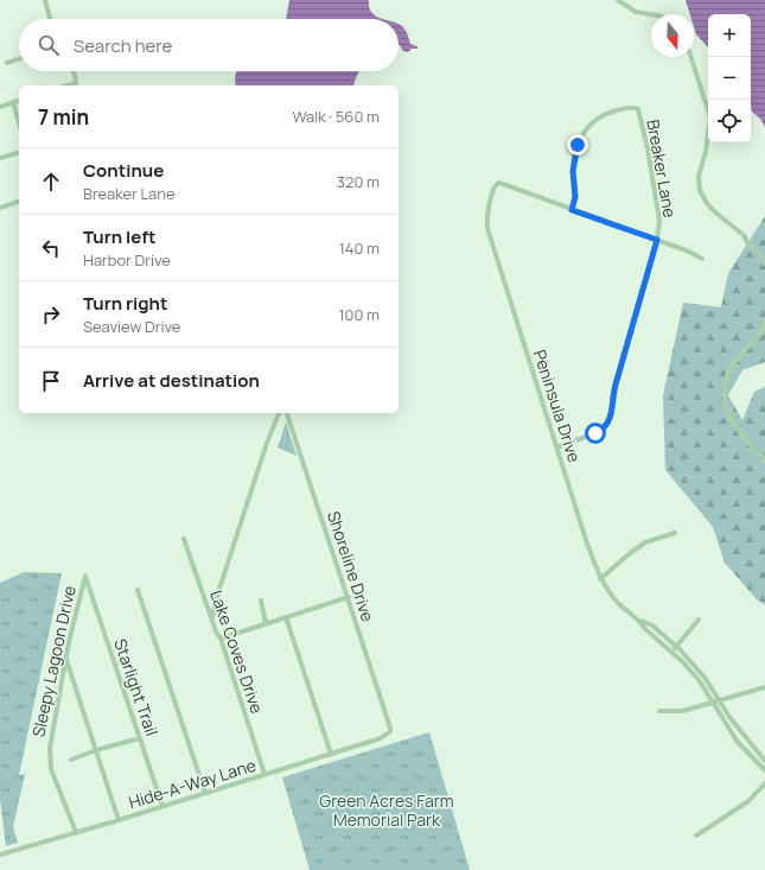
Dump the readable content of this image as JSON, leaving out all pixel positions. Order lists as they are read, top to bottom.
{
  "streets": {
    "street": [
      "Breaker Lane",
      "Peninsula Drive",
      "Shoreline Drive",
      "Lake Coves Drive",
      "Sleepy Lagoon Drive",
      "Starlight Trail",
      "Hide-A-Way Lane"
    ]
  },
  "crossings": [
    ["Breaker Lane", "Peninsula Drive"],
    ["Shoreline Drive", "Hide-A-Way Lane"],
    ["Lake Coves Drive", "Hide-A-Way Lane"],
    ["Sleepy Lagoon Drive", "Starlight Trail"],
    ["Sleepy Lagoon Drive", "Hide-A-Way Lane"],
    ["Starlight Trail", "Hide-A-Way Lane"]
  ],
  "parks": ["Green Acres Farm Memorial Park"],
  "north": "bottom",
  "page": {
    "map_buttons": ["+", "−"],
    "search": "Search here",
    "heading": ["7 min", "Walk · 560 m"],
    "list": [
      ["Continue", "Breaker Lane", "320 m"],
      ["Turn left", "Harbor Drive", "140 m"],
      ["Turn right", "Seaview Drive", "100 m"],
      "Arrive at destination"
    ]
  }
}
